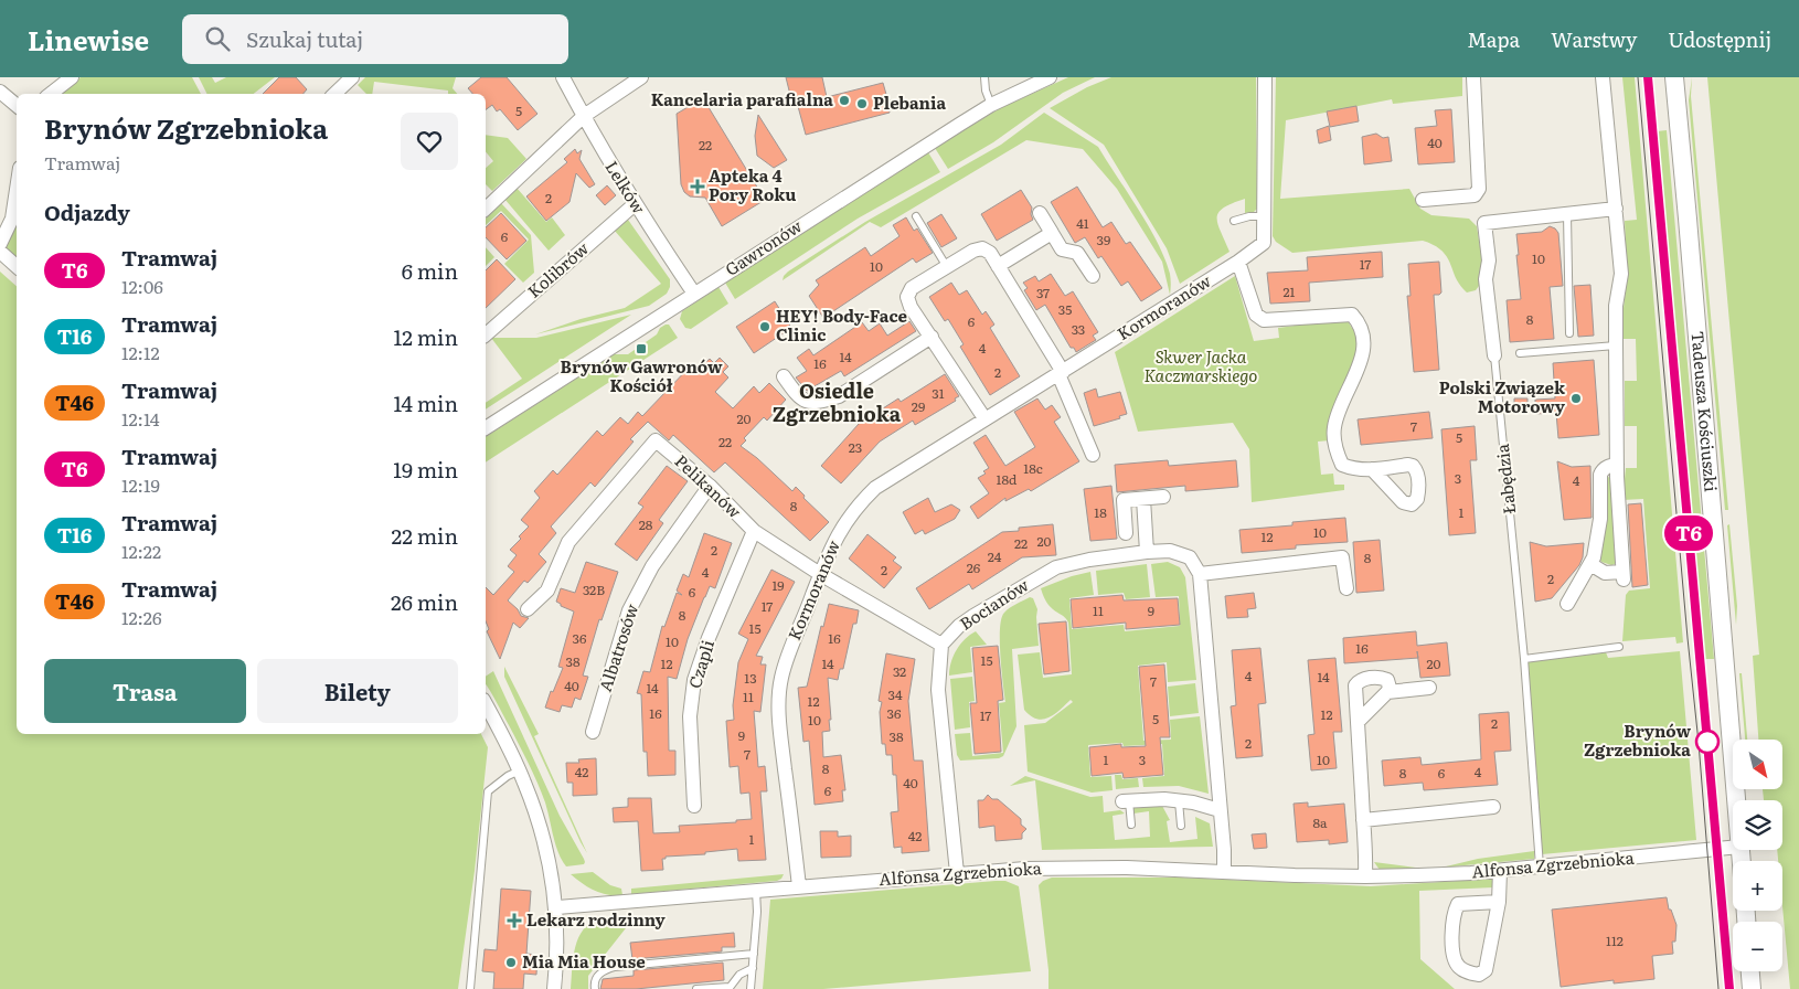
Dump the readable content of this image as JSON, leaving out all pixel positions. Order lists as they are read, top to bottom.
{
  "streets": {
    "street": [
      "Lelków",
      "Gawronów",
      "Kolibrów",
      "Kormoranów",
      "Tadeusza Kościuszki",
      "Łabędzia",
      "Pelikanów",
      "Bocianów",
      "Albatrosów",
      "Czapli",
      "Alfonsa Zgrzebnioka"
    ]
  },
  "crossings": [
    ["Lelków", "Gawronów"],
    ["Lelków", "Kolibrów"],
    ["Kormoranów", "Pelikanów"],
    ["Kormoranów", "Alfonsa Zgrzebnioka"],
    ["Łabędzia", "Alfonsa Zgrzebnioka"],
    ["Pelikanów", "Bocianów"],
    ["Pelikanów", "Albatrosów"],
    ["Pelikanów", "Czapli"]
  ],
  "districts": ["Osiedle Zgrzebnioka"],
  "parks": ["Skwer Jacka Kaczmarskiego"],
  "places": {
    "other": [
      "Kancelaria parafialna",
      "Plebania",
      "HEY! Body-Face Clinic",
      "Polski Związek Motorowy",
      "Brynów Zgrzebnioka",
      "Mia Mia House"
    ],
    "health": ["Apteka 4 Pory Roku", "Lekarz rodzinny"],
    "transit": ["Brynów Gawronów Kościół"]
  },
  "lines": ["tram line T6"],
  "house_numbers": [
    "5",
    "40",
    "22",
    "2",
    "41",
    "6",
    "39",
    "10",
    "17",
    "10",
    "21",
    "37",
    "35",
    "8",
    "6",
    "33",
    "4",
    "14",
    "16",
    "2",
    "31",
    "29",
    "20",
    "7",
    "5",
    "22",
    "23",
    "18c",
    "3",
    "18d",
    "4",
    "8",
    "18",
    "1",
    "28",
    "10",
    "12",
    "20",
    "22",
    "2",
    "24",
    "8",
    "26",
    "2",
    "4",
    "2",
    "19",
    "32B",
    "6",
    "17",
    "11",
    "9",
    "8",
    "15",
    "36",
    "16",
    "10",
    "16",
    "15",
    "38",
    "12",
    "14",
    "20",
    "32",
    "4",
    "14",
    "13",
    "7",
    "40",
    "14",
    "34",
    "11",
    "12",
    "16",
    "36",
    "12",
    "17",
    "5",
    "10",
    "2",
    "9",
    "38",
    "2",
    "7",
    "1",
    "3",
    "10",
    "8",
    "42",
    "4",
    "8",
    "6",
    "40",
    "6",
    "8a",
    "42",
    "1",
    "112"
  ],
  "north": "bottom right",
  "page": {
    "header": "Linewise",
    "search": "Szukaj tutaj",
    "nav": ["Mapa", "Warstwy", "Udostępnij"],
    "on_map": "T6",
    "heading": [
      ["Brynów Zgrzebnioka", "Tramwaj"],
      "Odjazdy"
    ],
    "list": [
      {
        "mark": "T6",
        "name": "Tramwaj",
        "note": "12:06",
        "value": "6 min"
      },
      {
        "mark": "T16",
        "name": "Tramwaj",
        "note": "12:12",
        "value": "12 min"
      },
      {
        "mark": "T46",
        "name": "Tramwaj",
        "note": "12:14",
        "value": "14 min"
      },
      {
        "mark": "T6",
        "name": "Tramwaj",
        "note": "12:19",
        "value": "19 min"
      },
      {
        "mark": "T16",
        "name": "Tramwaj",
        "note": "12:22",
        "value": "22 min"
      },
      {
        "mark": "T46",
        "name": "Tramwaj",
        "note": "12:26",
        "value": "26 min"
      }
    ],
    "buttons": ["Trasa", "Bilety"],
    "map_buttons": ["+", "−"]
  }
}
